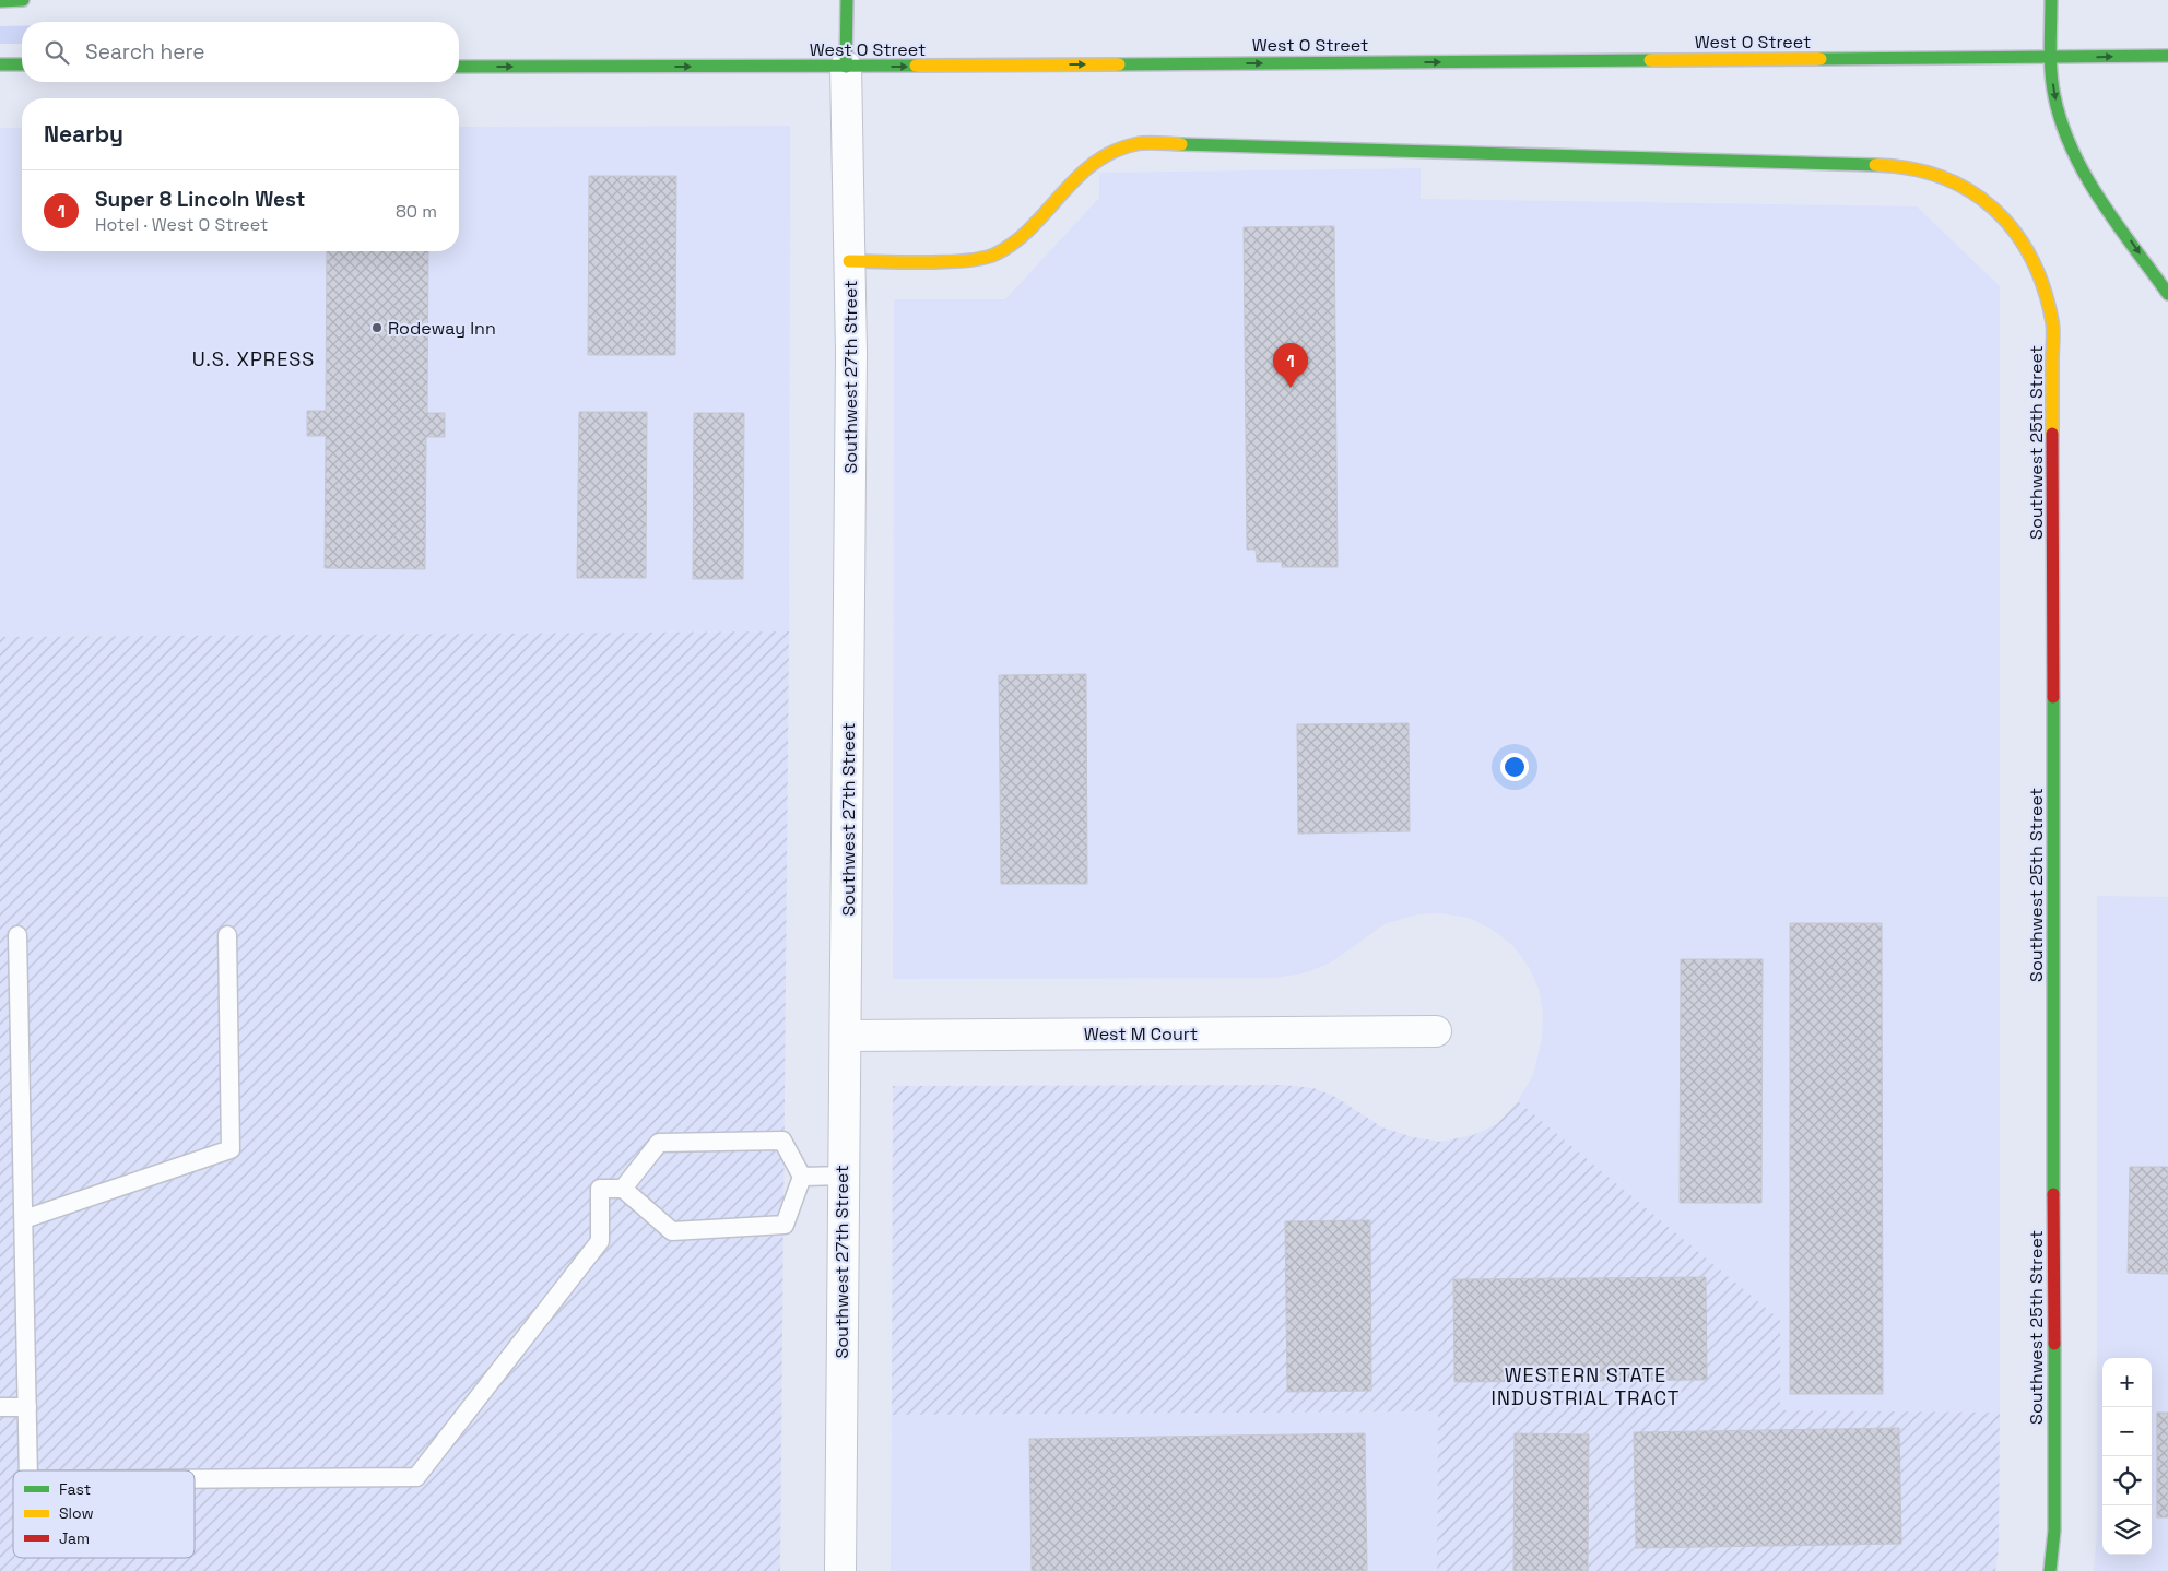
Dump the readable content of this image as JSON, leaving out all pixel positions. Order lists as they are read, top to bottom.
{
  "streets": {
    "main road": ["West O Street", "Southwest 25th Street"],
    "street": ["Southwest 27th Street", "West M Court"]
  },
  "crossings": [
    ["West O Street", "Southwest 27th Street"],
    ["Southwest 27th Street", "Southwest 25th Street"],
    ["Southwest 27th Street", "West M Court"]
  ],
  "one_way": ["West O Street"],
  "districts": ["U.S. XPRESS", "WESTERN STATE INDUSTRIAL TRACT"],
  "places": ["Rodeway Inn"],
  "legend": ["Fast", "Slow", "Jam"],
  "page": {
    "search": "Search here",
    "heading": "Nearby",
    "list": [
      {
        "mark": "1",
        "name": "Super 8 Lincoln West",
        "note": "Hotel · West O Street",
        "value": "80 m"
      }
    ],
    "pins": "1",
    "map_buttons": ["+", "−"]
  }
}
